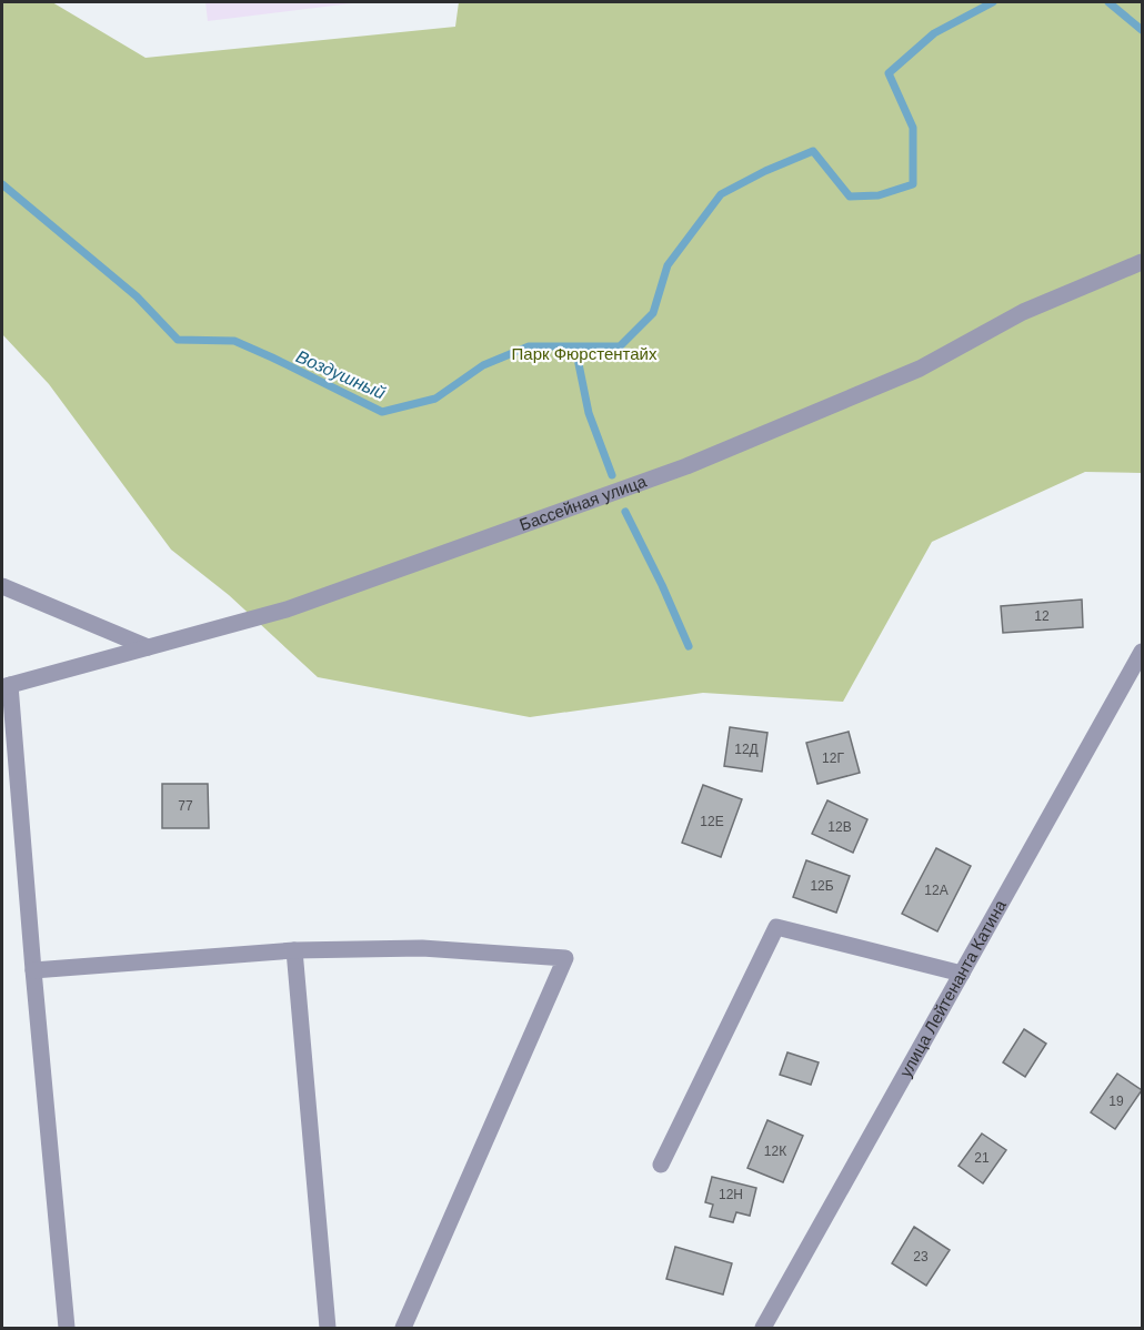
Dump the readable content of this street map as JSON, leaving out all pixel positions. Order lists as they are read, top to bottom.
{
  "streets": {
    "street": ["Бассейная улица", "улица Лейтенанта Катина"]
  },
  "water": ["Воздушный"],
  "parks": ["Парк Фюрстентайх"],
  "house_numbers": [
    "12",
    "12Д",
    "12Г",
    "77",
    "12Е",
    "12В",
    "12Б",
    "12А",
    "19",
    "12К",
    "21",
    "12Н",
    "23"
  ]
}
